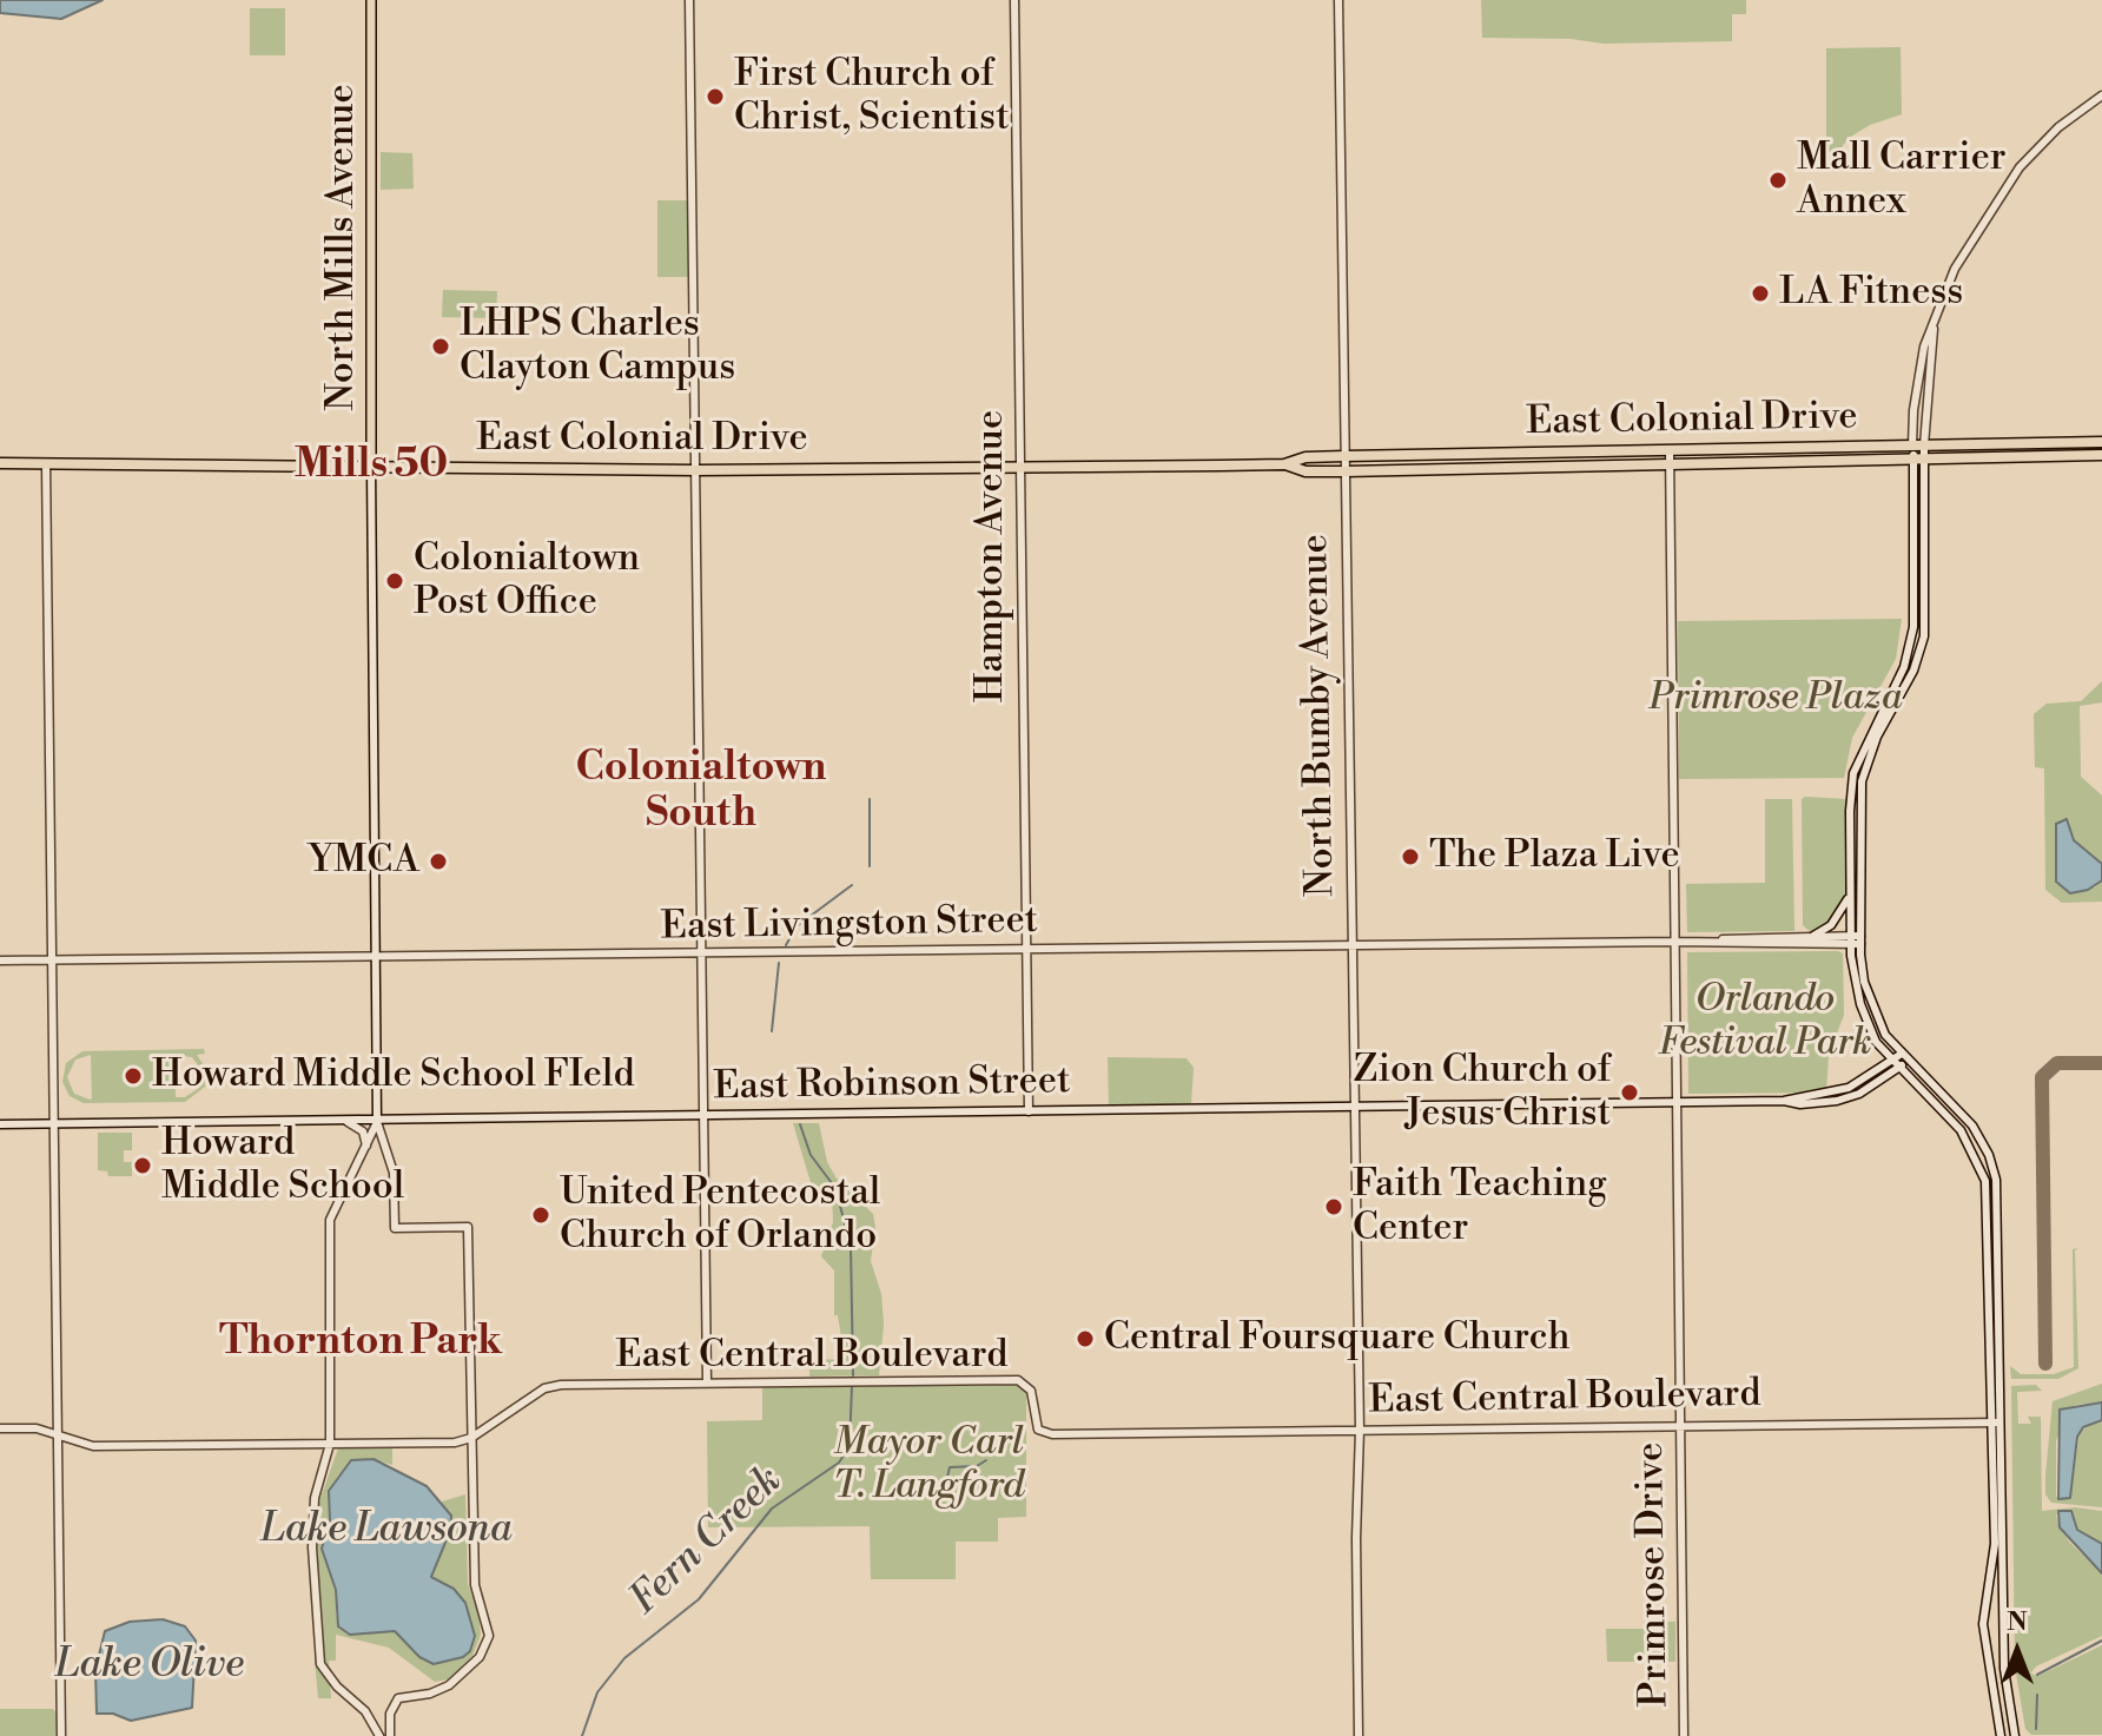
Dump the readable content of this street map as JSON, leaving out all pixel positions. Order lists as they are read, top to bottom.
{
  "streets": {
    "highway": ["East Colonial Drive"],
    "main road": ["North Mills Avenue"],
    "street": [
      "Hampton Avenue",
      "North Bumby Avenue",
      "East Livingston Street",
      "East Robinson Street",
      "East Central Boulevard",
      "Primrose Drive"
    ]
  },
  "crossings": [
    ["North Mills Avenue", "East Colonial Drive"],
    ["North Mills Avenue", "East Livingston Street"],
    ["North Mills Avenue", "East Robinson Street"],
    ["North Mills Avenue", "East Central Boulevard"],
    ["East Colonial Drive", "Hampton Avenue"],
    ["East Colonial Drive", "North Bumby Avenue"],
    ["East Colonial Drive", "Primrose Drive"],
    ["Hampton Avenue", "East Livingston Street"],
    ["Hampton Avenue", "East Robinson Street"],
    ["North Bumby Avenue", "East Livingston Street"],
    ["North Bumby Avenue", "East Robinson Street"],
    ["North Bumby Avenue", "East Central Boulevard"],
    ["East Livingston Street", "Primrose Drive"],
    ["East Robinson Street", "Primrose Drive"],
    ["East Central Boulevard", "Primrose Drive"]
  ],
  "districts": ["Mills 50", "Colonialtown South", "Thornton Park"],
  "water": ["Lake Lawsona", "Fern Creek", "Lake Olive"],
  "parks": ["Primrose Plaza", "Orlando Festival Park", "Mayor Carl T. Langford"],
  "places": [
    "First Church of Christ, Scientist",
    "Mall Carrier Annex",
    "LA Fitness",
    "LHPS Charles Clayton Campus",
    "Colonialtown Post Office",
    "The Plaza Live",
    "YMCA",
    "Howard Middle School FIeld",
    "Zion Church of Jesus Christ",
    "Howard Middle School",
    "Faith Teaching Center",
    "United Pentecostal Church of Orlando",
    "Central Foursquare Church"
  ],
  "north": "top"
}
